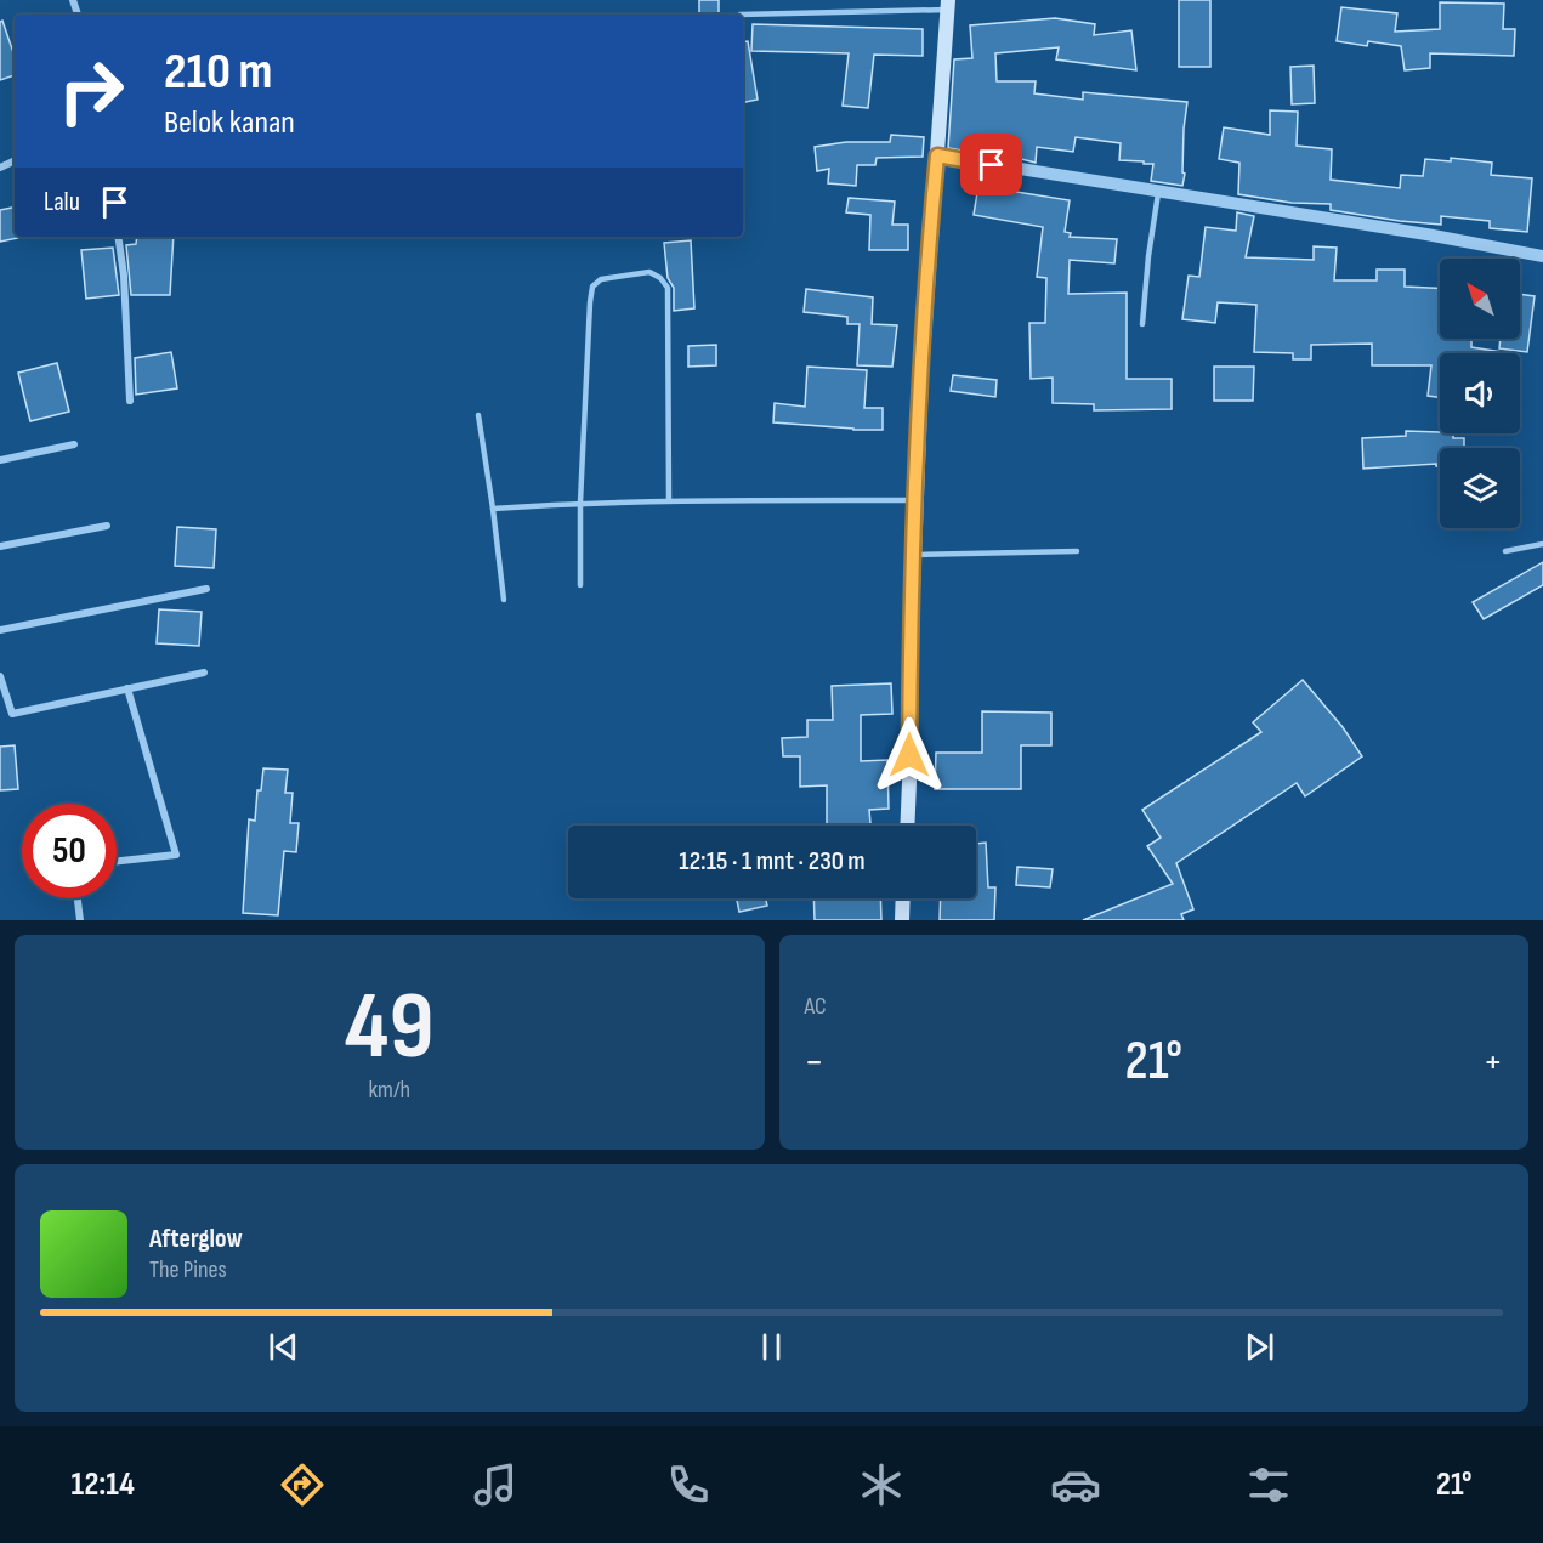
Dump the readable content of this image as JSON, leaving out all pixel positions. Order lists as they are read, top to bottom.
{
  "north": "top left",
  "page": {
    "turn": ["210 m", "Belok kanan"],
    "then": "Lalu",
    "limit": "50",
    "trip": "12:15 · 1 mnt · 230 m",
    "tile": [
      ["49", "km/h"],
      "AC"
    ],
    "heat": ["−", "21°", "+"],
    "song": ["Afterglow", "The Pines"],
    "tabs": ["12:14", "21°"]
  }
}
